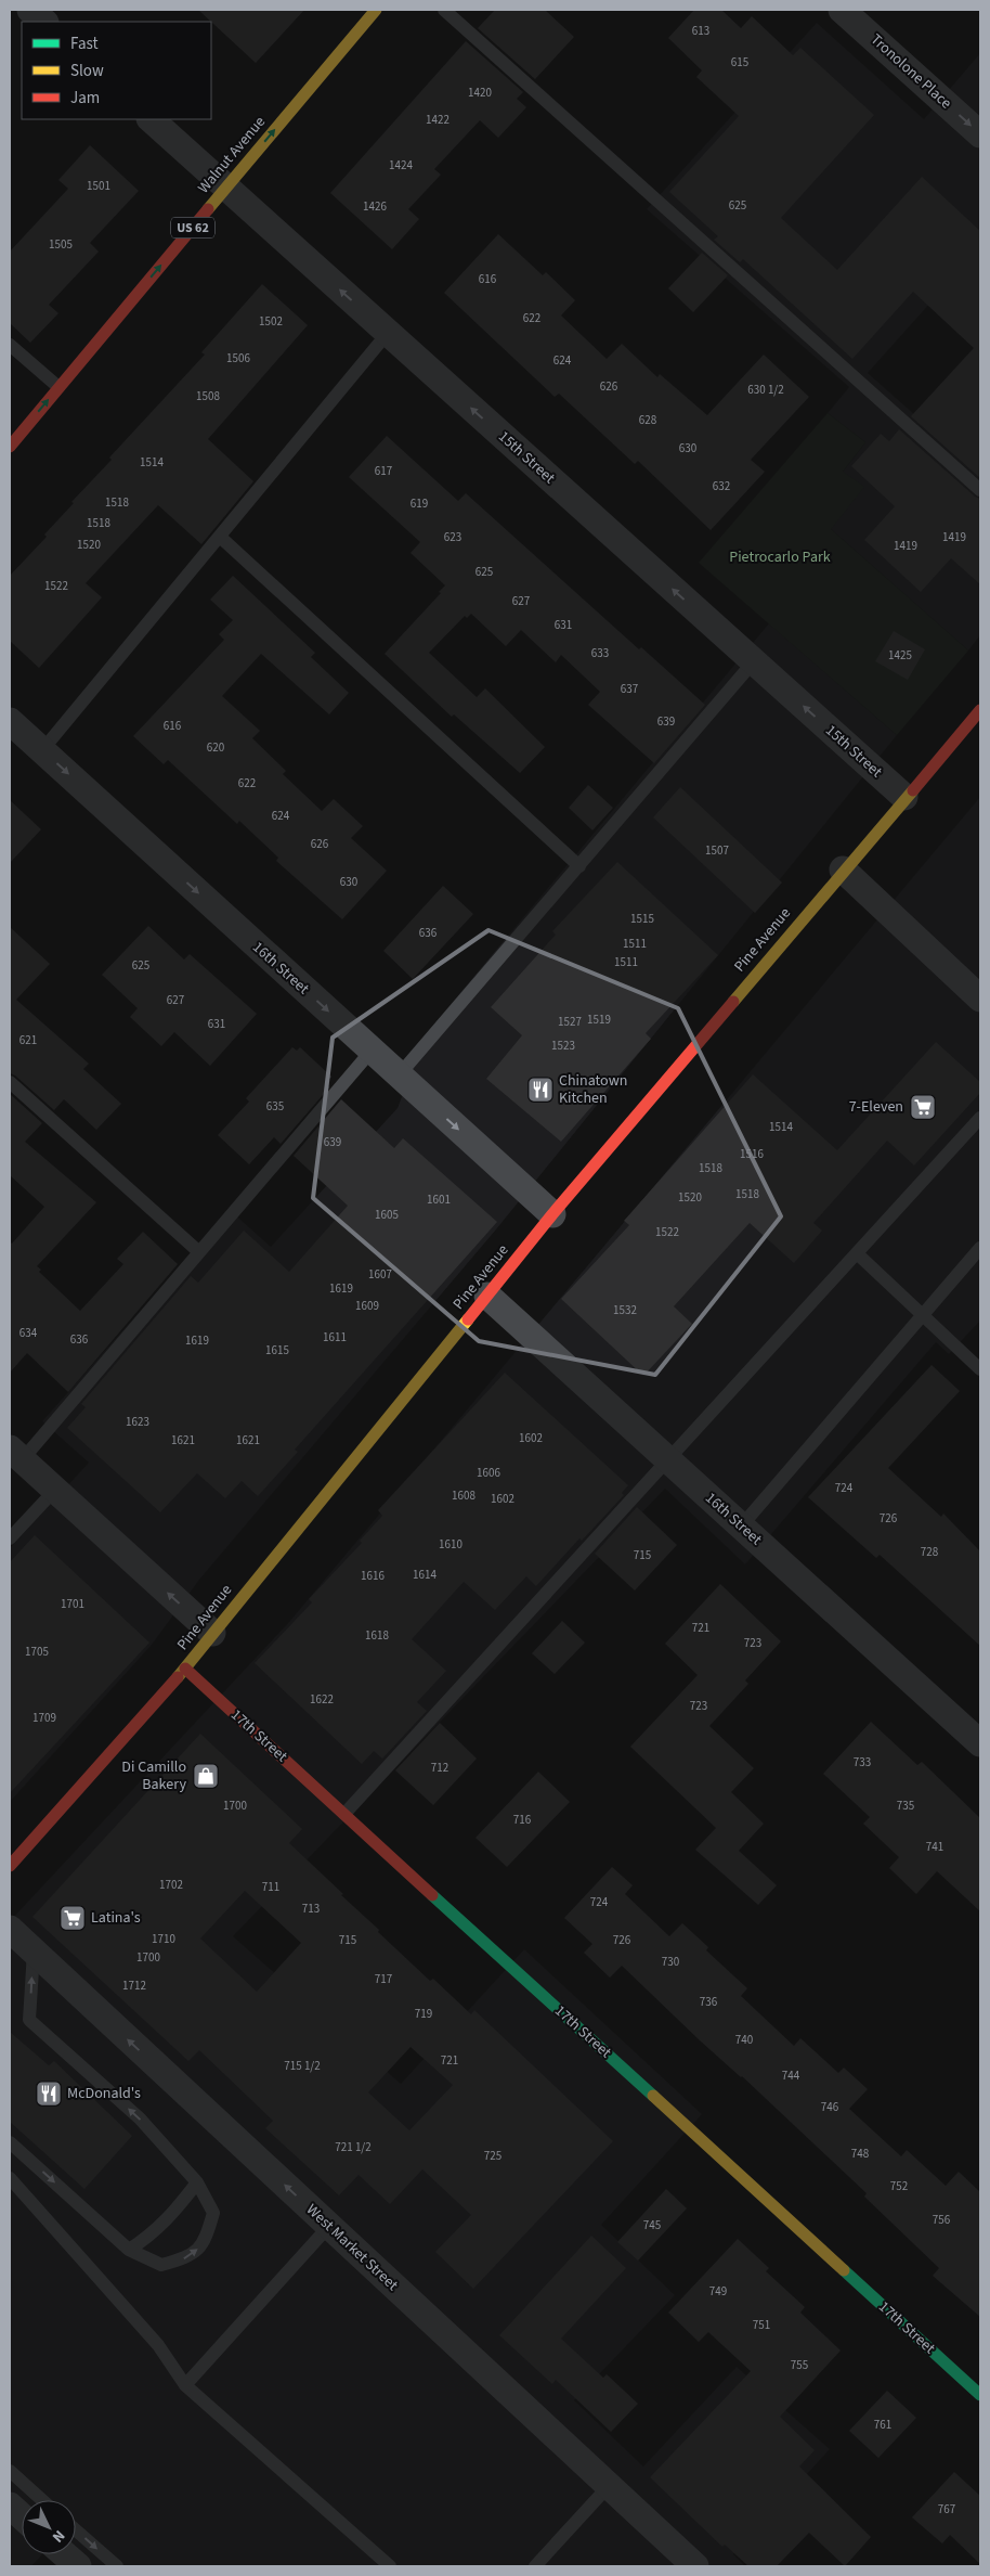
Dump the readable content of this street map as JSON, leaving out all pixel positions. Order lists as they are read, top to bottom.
{
  "streets": {
    "main road": [
      "Walnut Avenue",
      "US 62",
      "Pine Avenue",
      "17th Street"
    ],
    "street": [
      "Tronolone Place",
      "15th Street",
      "16th Street",
      "West Market Street"
    ]
  },
  "crossings": [
    ["Walnut Avenue", "15th Street"],
    ["15th Street", "Pine Avenue"],
    ["Pine Avenue", "16th Street"],
    ["Pine Avenue", "17th Street"]
  ],
  "one_way": [
    "Tronolone Place",
    "Walnut Avenue",
    "15th Street",
    "16th Street",
    "West Market Street"
  ],
  "parks": ["Pietrocarlo Park"],
  "places": {
    "restaurant": ["Chinatown Kitchen", "McDonald's"],
    "supermarket": ["7-Eleven", "Latina's"],
    "shop": ["Di Camillo Bakery"]
  },
  "house_numbers": [
    "613",
    "615",
    "1420",
    "1422",
    "1424",
    "1501",
    "625",
    "1426",
    "1505",
    "616",
    "622",
    "1502",
    "1506",
    "624",
    "626",
    "630 1/2",
    "1508",
    "628",
    "630",
    "1514",
    "617",
    "632",
    "1518",
    "619",
    "1518",
    "623",
    "1419",
    "1520",
    "1419",
    "625",
    "1522",
    "627",
    "631",
    "633",
    "1425",
    "637",
    "639",
    "616",
    "620",
    "622",
    "624",
    "626",
    "1507",
    "630",
    "1515",
    "636",
    "1511",
    "1511",
    "625",
    "627",
    "1519",
    "1527",
    "631",
    "621",
    "1523",
    "635",
    "1514",
    "639",
    "1516",
    "1518",
    "1518",
    "1520",
    "1601",
    "1605",
    "1522",
    "1607",
    "1619",
    "1609",
    "1532",
    "634",
    "1611",
    "636",
    "1619",
    "1615",
    "1623",
    "1602",
    "1621",
    "1621",
    "1606",
    "724",
    "1608",
    "1602",
    "726",
    "1610",
    "728",
    "715",
    "1614",
    "1616",
    "1701",
    "721",
    "1618",
    "723",
    "1705",
    "1622",
    "723",
    "1709",
    "733",
    "712",
    "1700",
    "735",
    "716",
    "741",
    "1702",
    "711",
    "724",
    "713",
    "1710",
    "715",
    "726",
    "1700",
    "730",
    "717",
    "1712",
    "736",
    "719",
    "740",
    "721",
    "715 1/2",
    "744",
    "746",
    "721 1/2",
    "748",
    "725",
    "752",
    "756",
    "745",
    "749",
    "751",
    "755",
    "761",
    "767"
  ],
  "legend": ["Fast", "Slow", "Jam"],
  "north": "bottom right"
}
